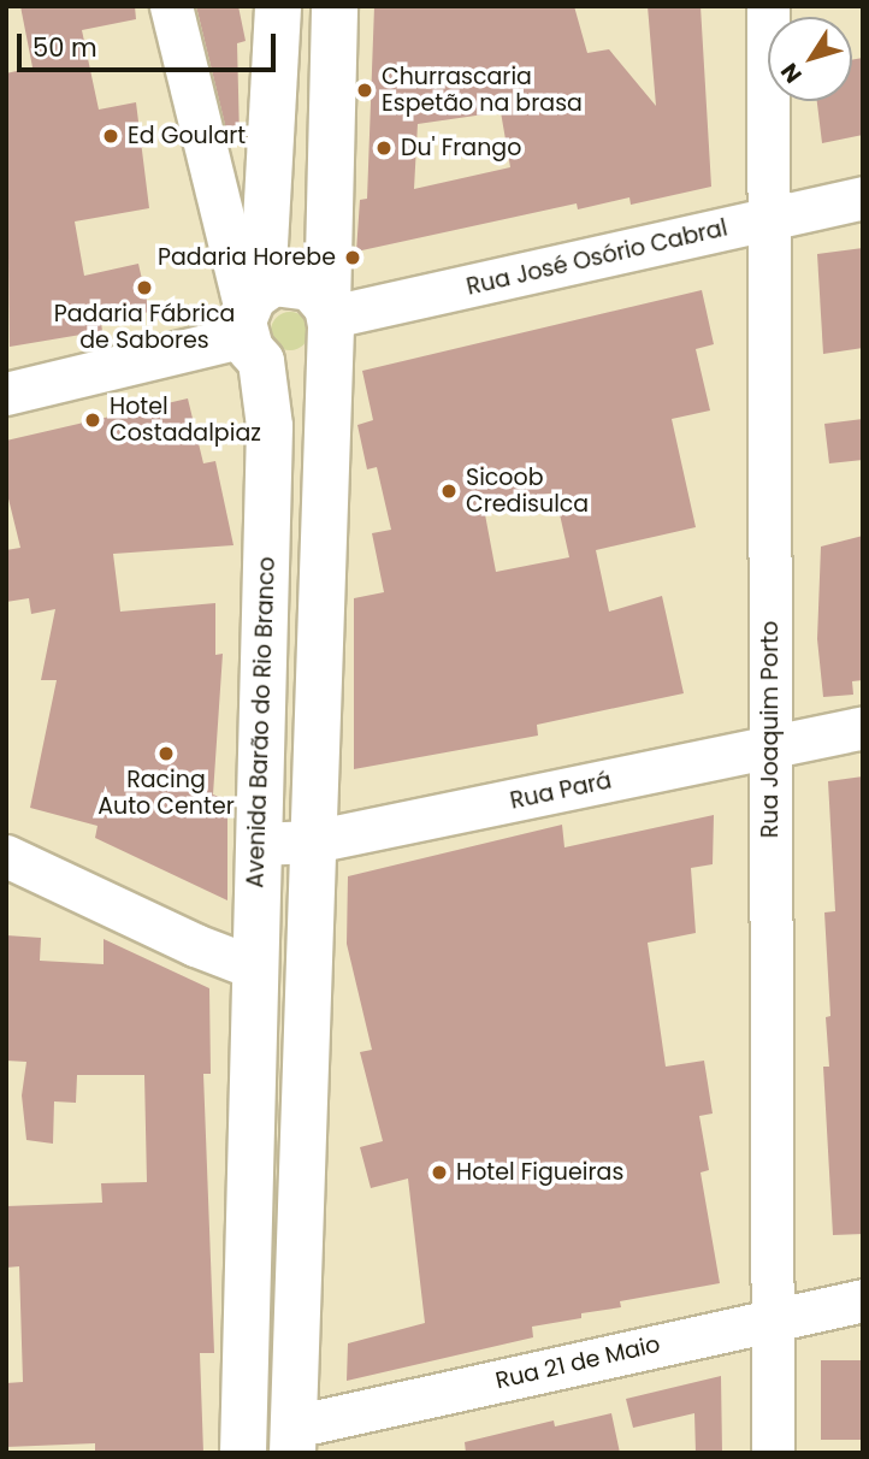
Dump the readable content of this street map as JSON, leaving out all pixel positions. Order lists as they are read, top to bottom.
{
  "streets": {
    "main road": ["Avenida Barão do Rio Branco"],
    "street": [
      "Rua José Osório Cabral",
      "Rua Joaquim Porto",
      "Rua Pará",
      "Rua 21 de Maio"
    ]
  },
  "crossings": [
    ["Rua José Osório Cabral", "Rua Joaquim Porto"],
    ["Avenida Barão do Rio Branco", "Rua Pará"],
    ["Rua Joaquim Porto", "Rua Pará"],
    ["Rua Joaquim Porto", "Rua 21 de Maio"]
  ],
  "places": [
    "Churrascaria Espetão na brasa",
    "Ed Goulart",
    "Du' Frango",
    "Padaria Horebe",
    "Padaria Fábrica de Sabores",
    "Hotel Costadalpiaz",
    "Sicoob Credisulca",
    "Racing Auto Center",
    "Hotel Figueiras"
  ],
  "scale_bar": "50 m",
  "north": "bottom left"
}
